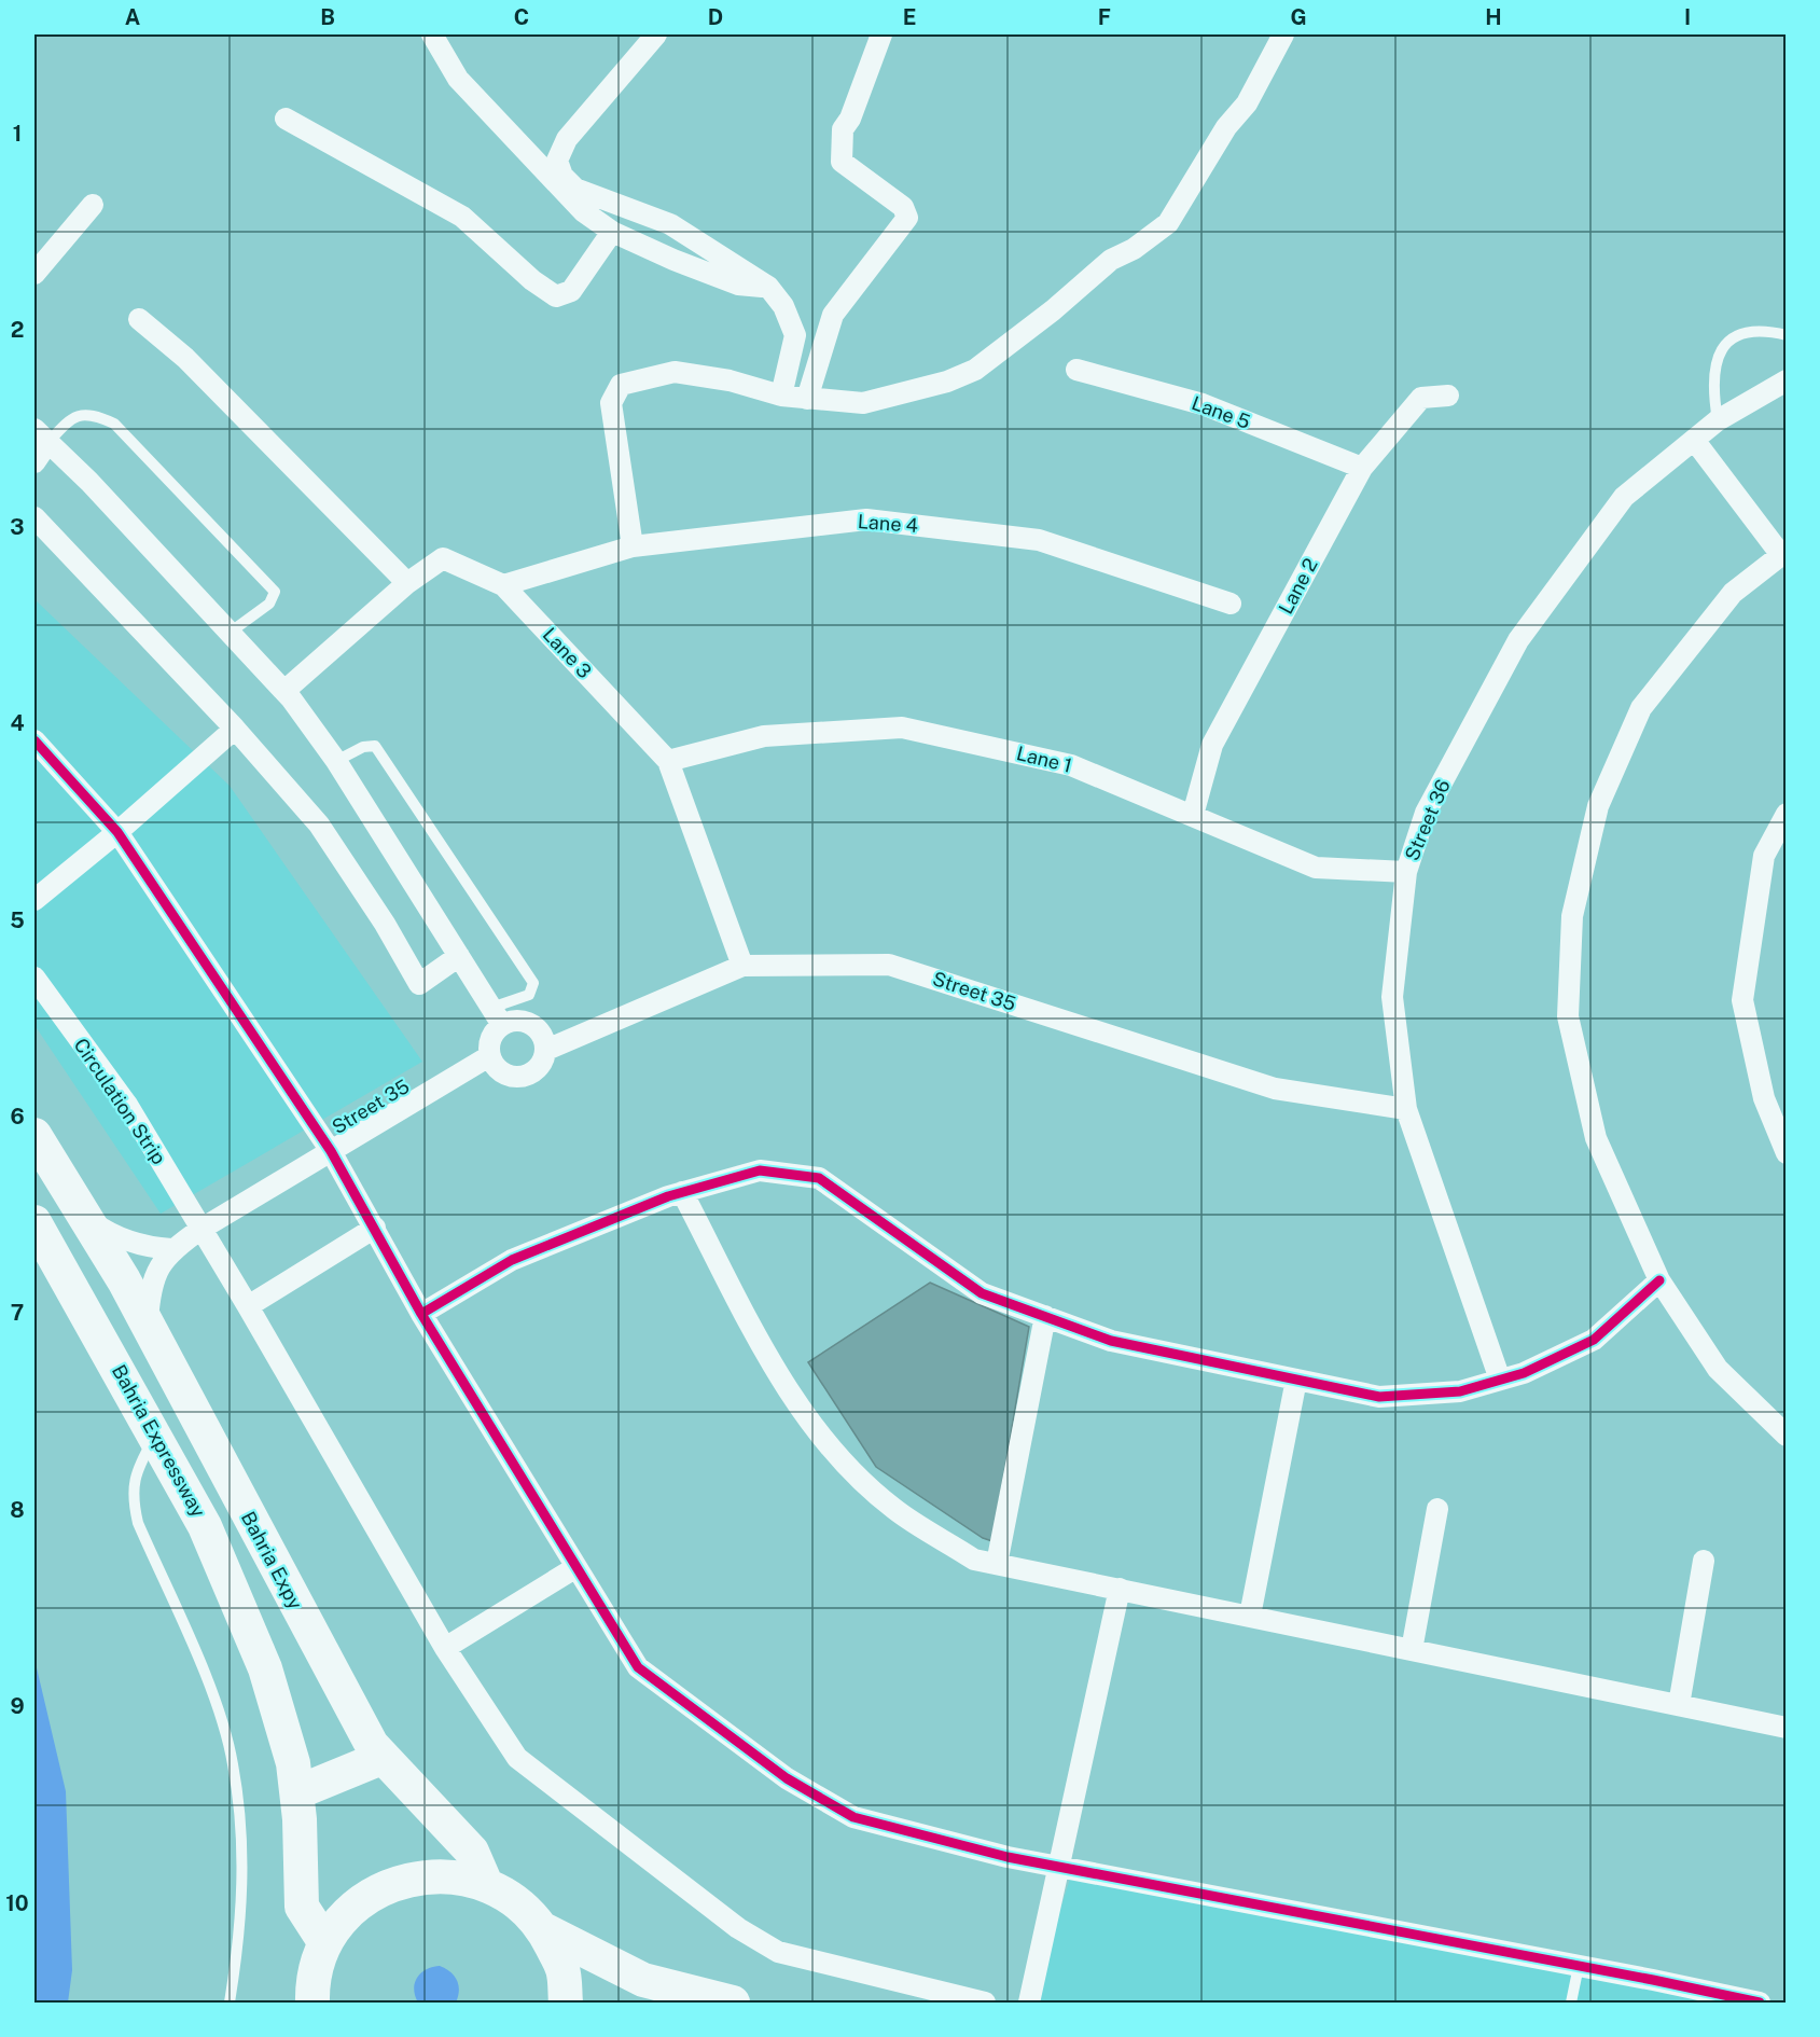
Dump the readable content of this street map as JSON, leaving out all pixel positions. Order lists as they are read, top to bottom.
{
  "streets": {
    "main road": ["Bahria Expressway", "Bahria Expy"],
    "street": [
      "Lane 5",
      "Lane 4",
      "Lane 2",
      "Lane 3",
      "Lane 1",
      "Street 36",
      "Street 35",
      "Circulation Strip"
    ]
  },
  "crossings": [
    ["Lane 5", "Lane 2"],
    ["Lane 4", "Lane 3"],
    ["Lane 2", "Lane 1"],
    ["Lane 3", "Lane 1"],
    ["Lane 3", "Street 35"],
    ["Lane 1", "Street 36"],
    ["Street 36", "Street 35"],
    ["Street 35", "Circulation Strip"]
  ],
  "grid": {
    "columns": [
      "A",
      "B",
      "C",
      "D",
      "E",
      "F",
      "G",
      "H",
      "I"
    ],
    "rows": [
      "1",
      "2",
      "3",
      "4",
      "5",
      "6",
      "7",
      "8",
      "9",
      "10"
    ]
  }
}
